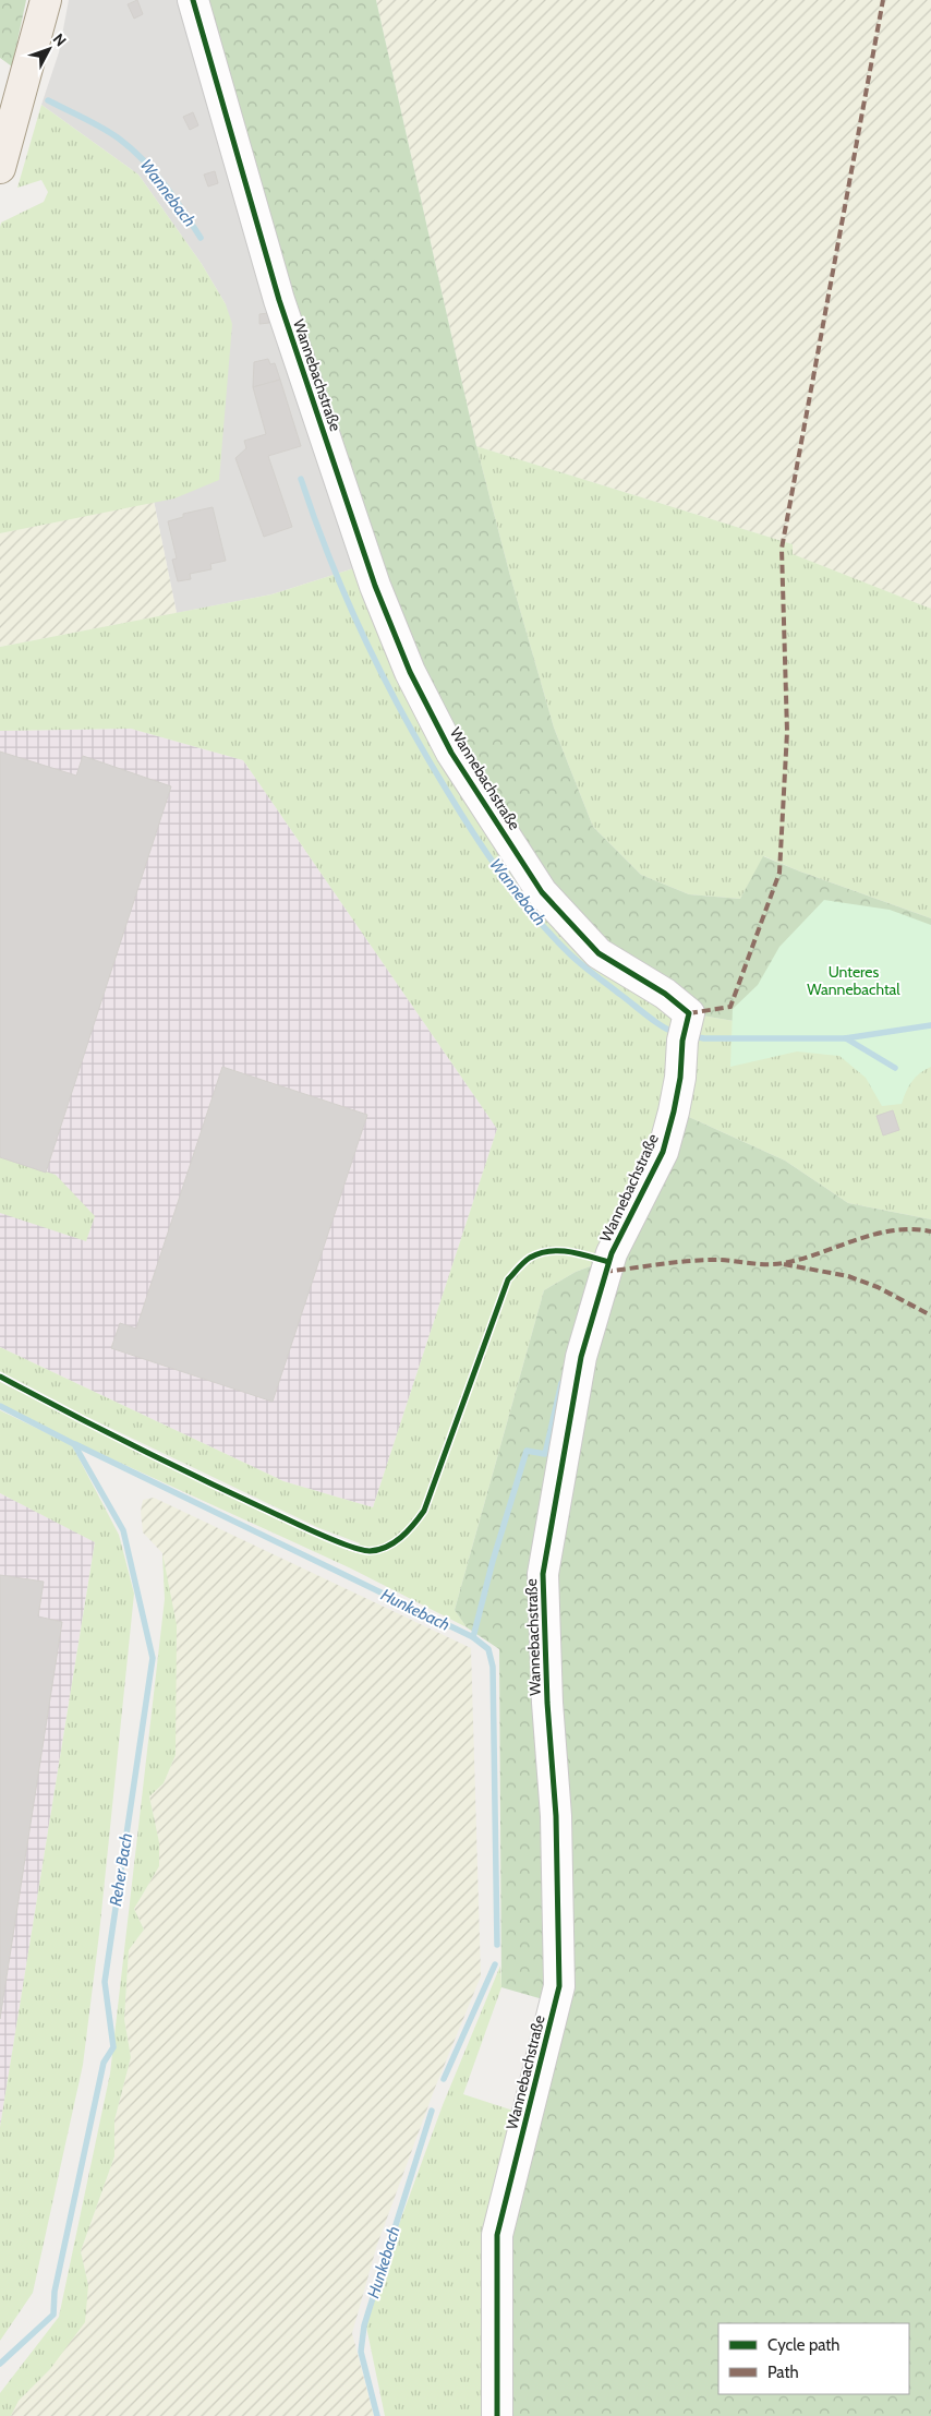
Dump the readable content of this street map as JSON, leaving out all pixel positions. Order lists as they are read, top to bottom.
{
  "streets": {
    "street": ["Wannebachstraße"]
  },
  "water": ["Wannebach", "Hunkebach", "Reher Bach"],
  "parks": ["Unteres Wannebachtal"],
  "legend": ["Cycle path", "Path"],
  "north": "top right"
}
